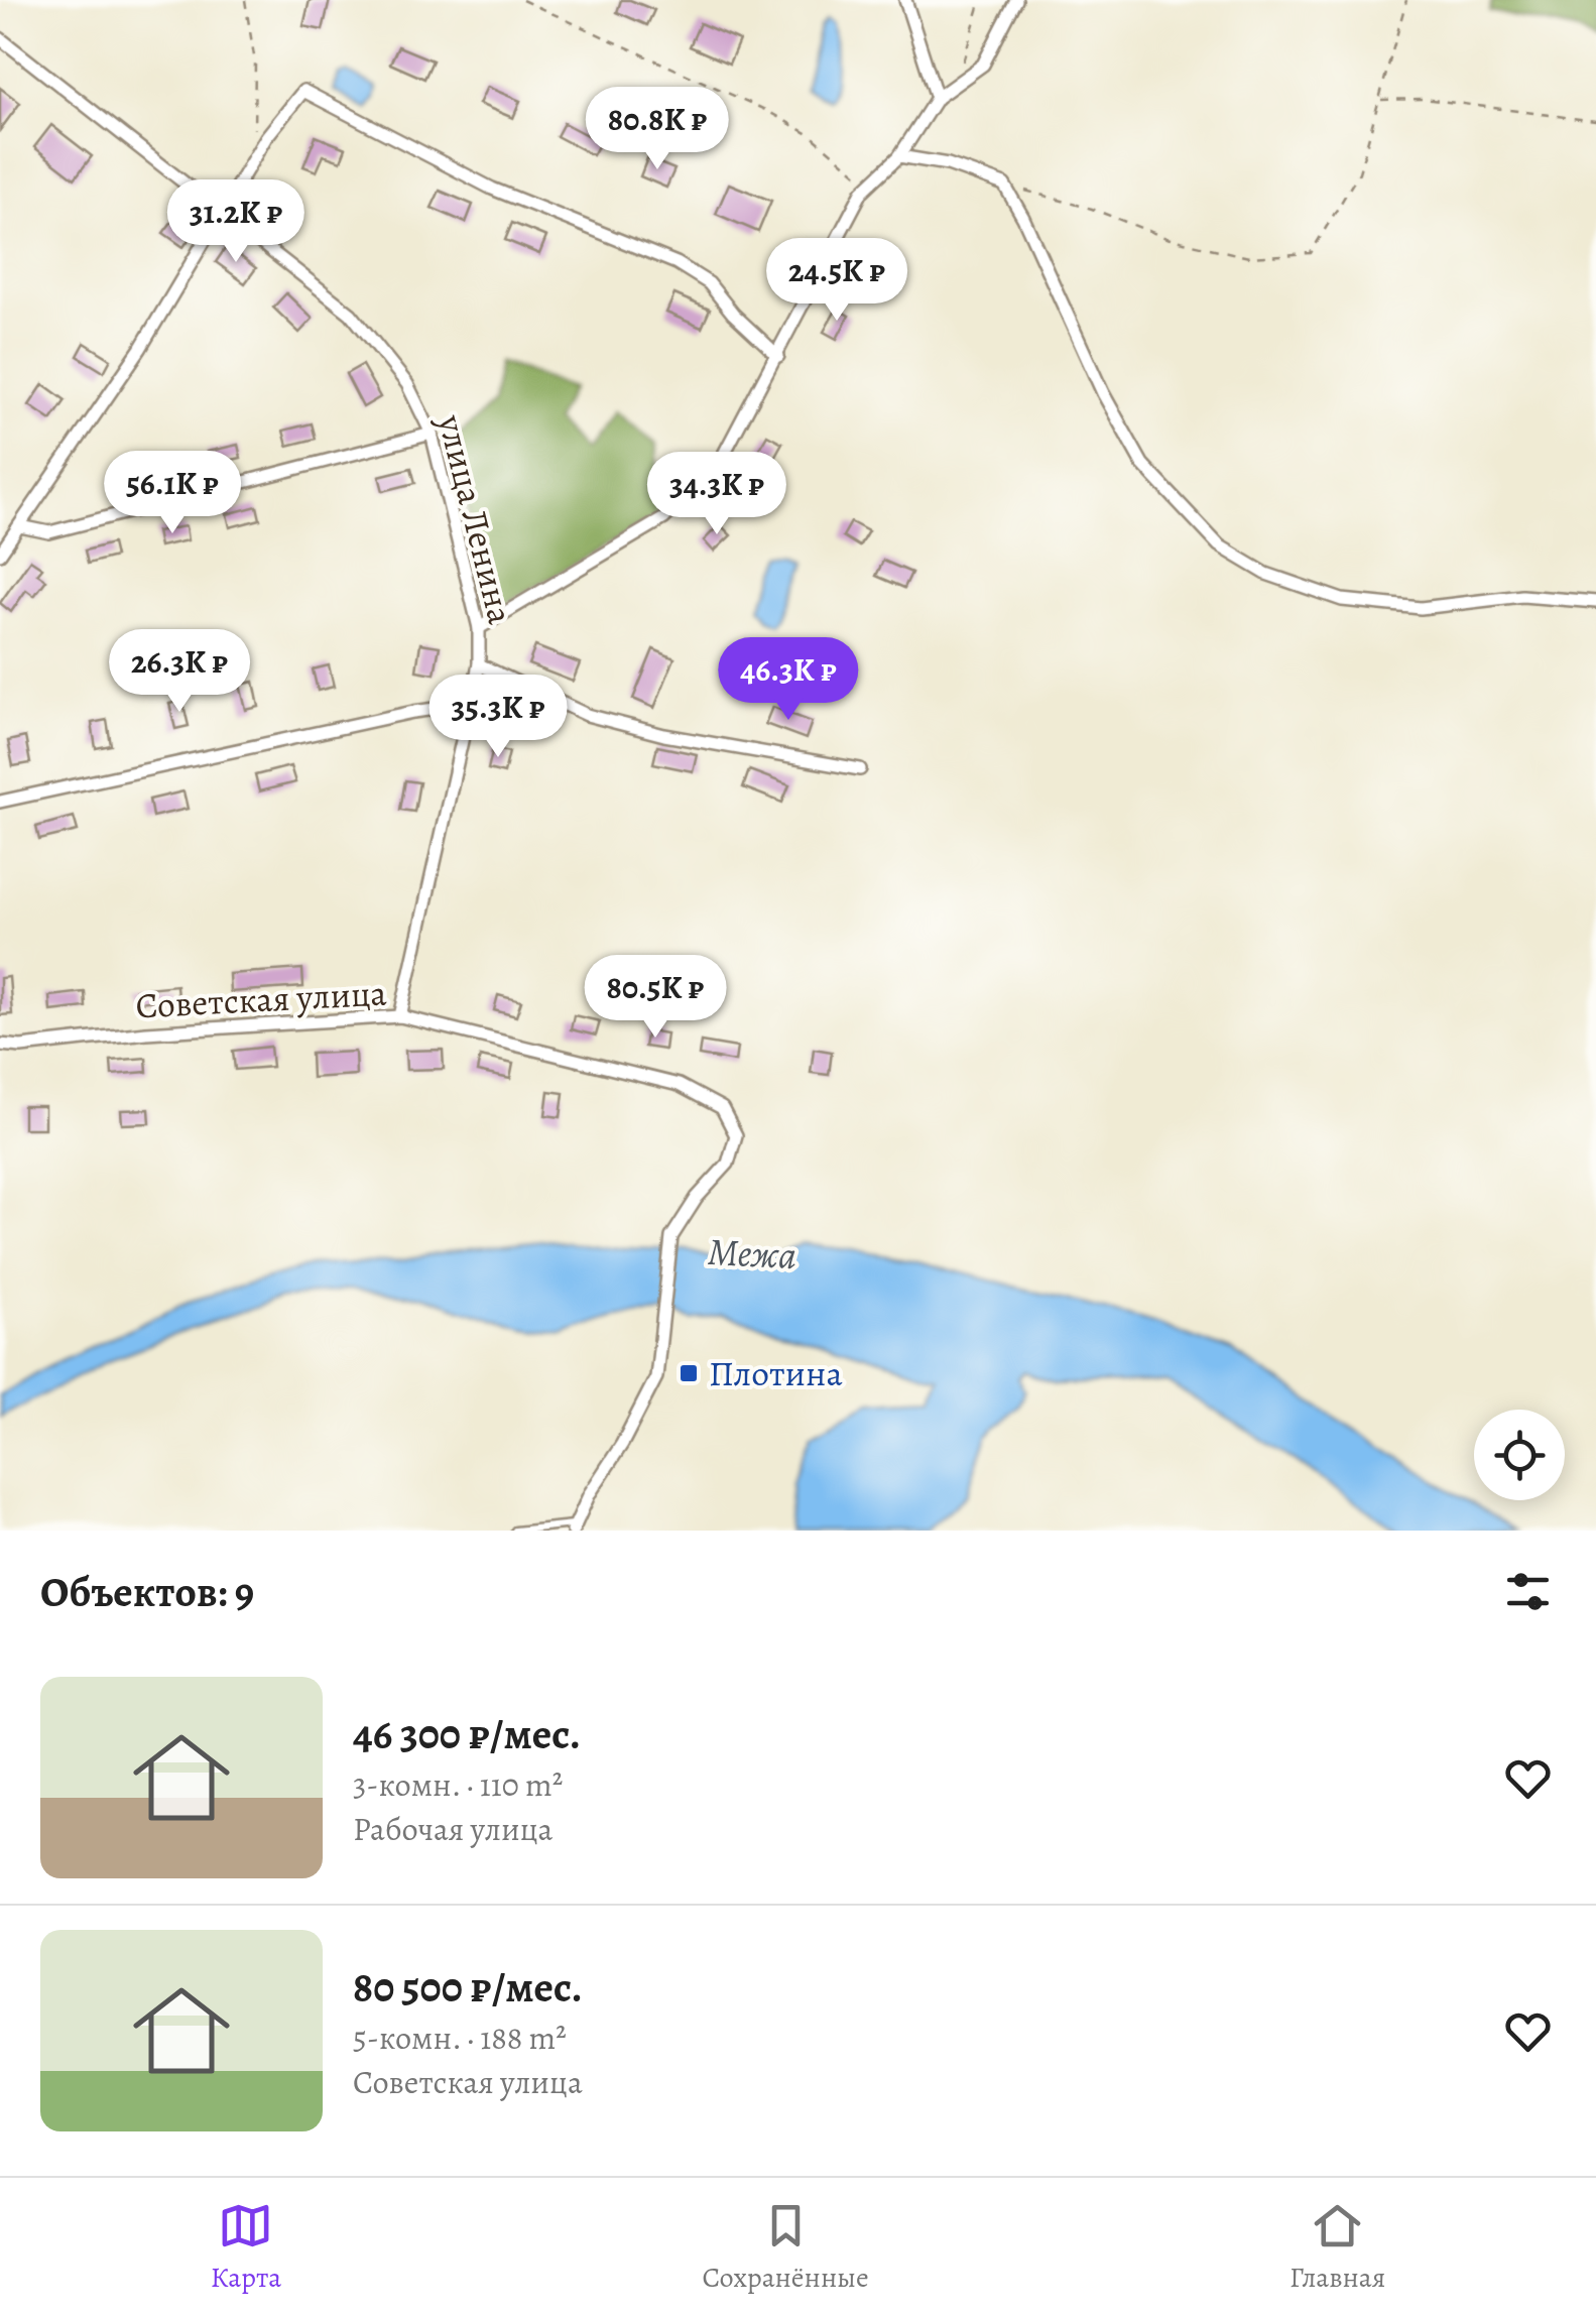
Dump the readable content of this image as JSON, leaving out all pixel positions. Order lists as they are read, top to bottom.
{
  "streets": {
    "street": ["улица Ленина", "Советская улица"]
  },
  "crossings": [
    ["улица Ленина", "Советская улица"]
  ],
  "water": ["Межа"],
  "places": {
    "transit": ["Плотина"]
  },
  "page": {
    "price": [
      "80.8K ₽",
      "31.2K ₽",
      "24.5K ₽",
      "56.1K ₽",
      "34.3K ₽",
      "26.3K ₽",
      "46.3K ₽",
      "35.3K ₽",
      "80.5K ₽"
    ],
    "heading": "Объектов: 9",
    "list": [
      {
        "name": "46 300 ₽/мес.",
        "note": "3-комн. · 110 m² · Рабочая улица"
      },
      {
        "name": "80 500 ₽/мес.",
        "note": "5-комн. · 188 m² · Советская улица"
      }
    ],
    "tabs": ["Карта", "Сохранённые", "Главная"]
  }
}
